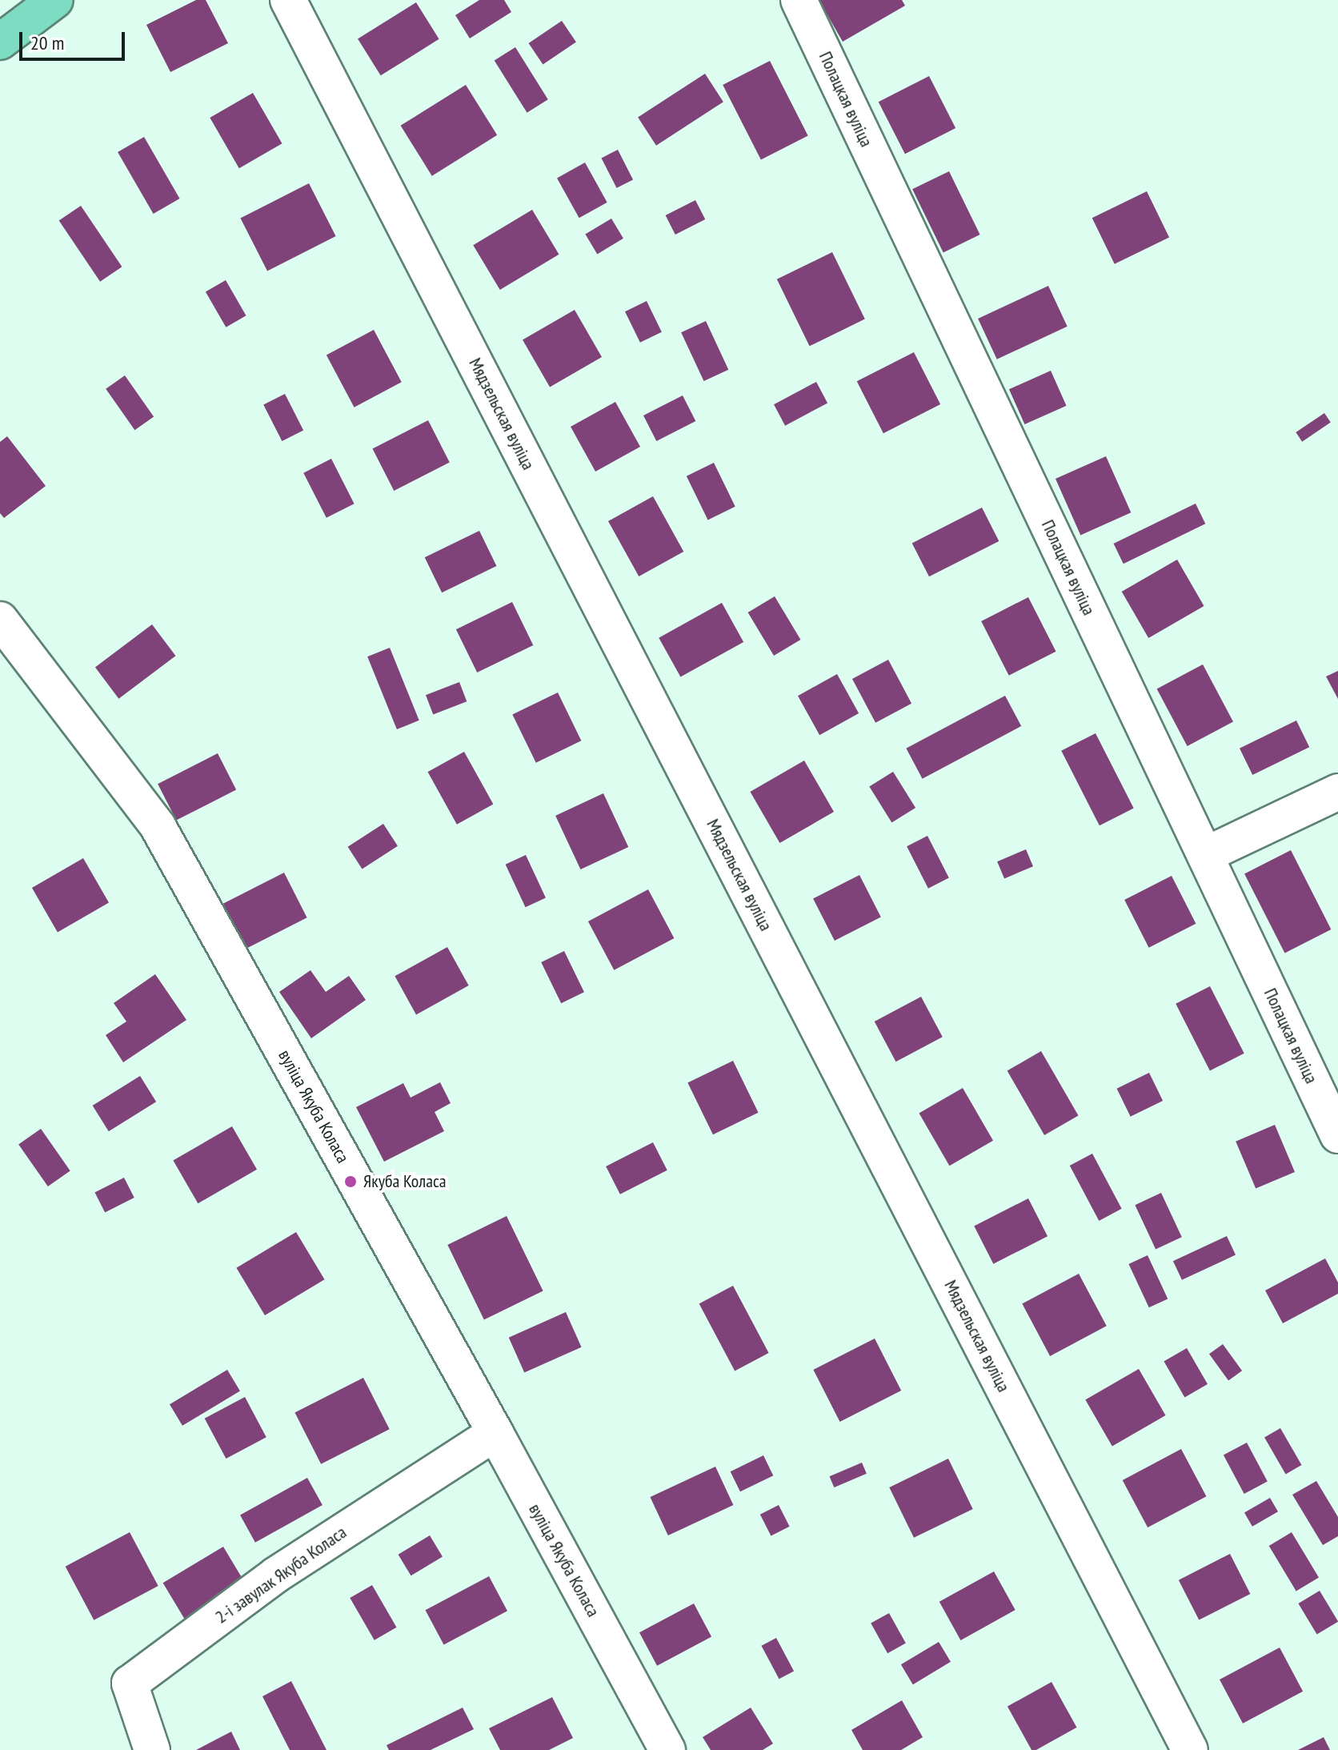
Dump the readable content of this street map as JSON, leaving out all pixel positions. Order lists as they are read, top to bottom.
{
  "streets": {
    "street": [
      "Полацкая вуліца",
      "Мядзельская вуліца",
      "вуліца Якуба Коласа",
      "2-і завулак Якуба Коласа"
    ]
  },
  "crossings": [
    ["вуліца Якуба Коласа", "2-і завулак Якуба Коласа"]
  ],
  "places": ["Якуба Коласа"],
  "scale_bar": "20 m"
}
